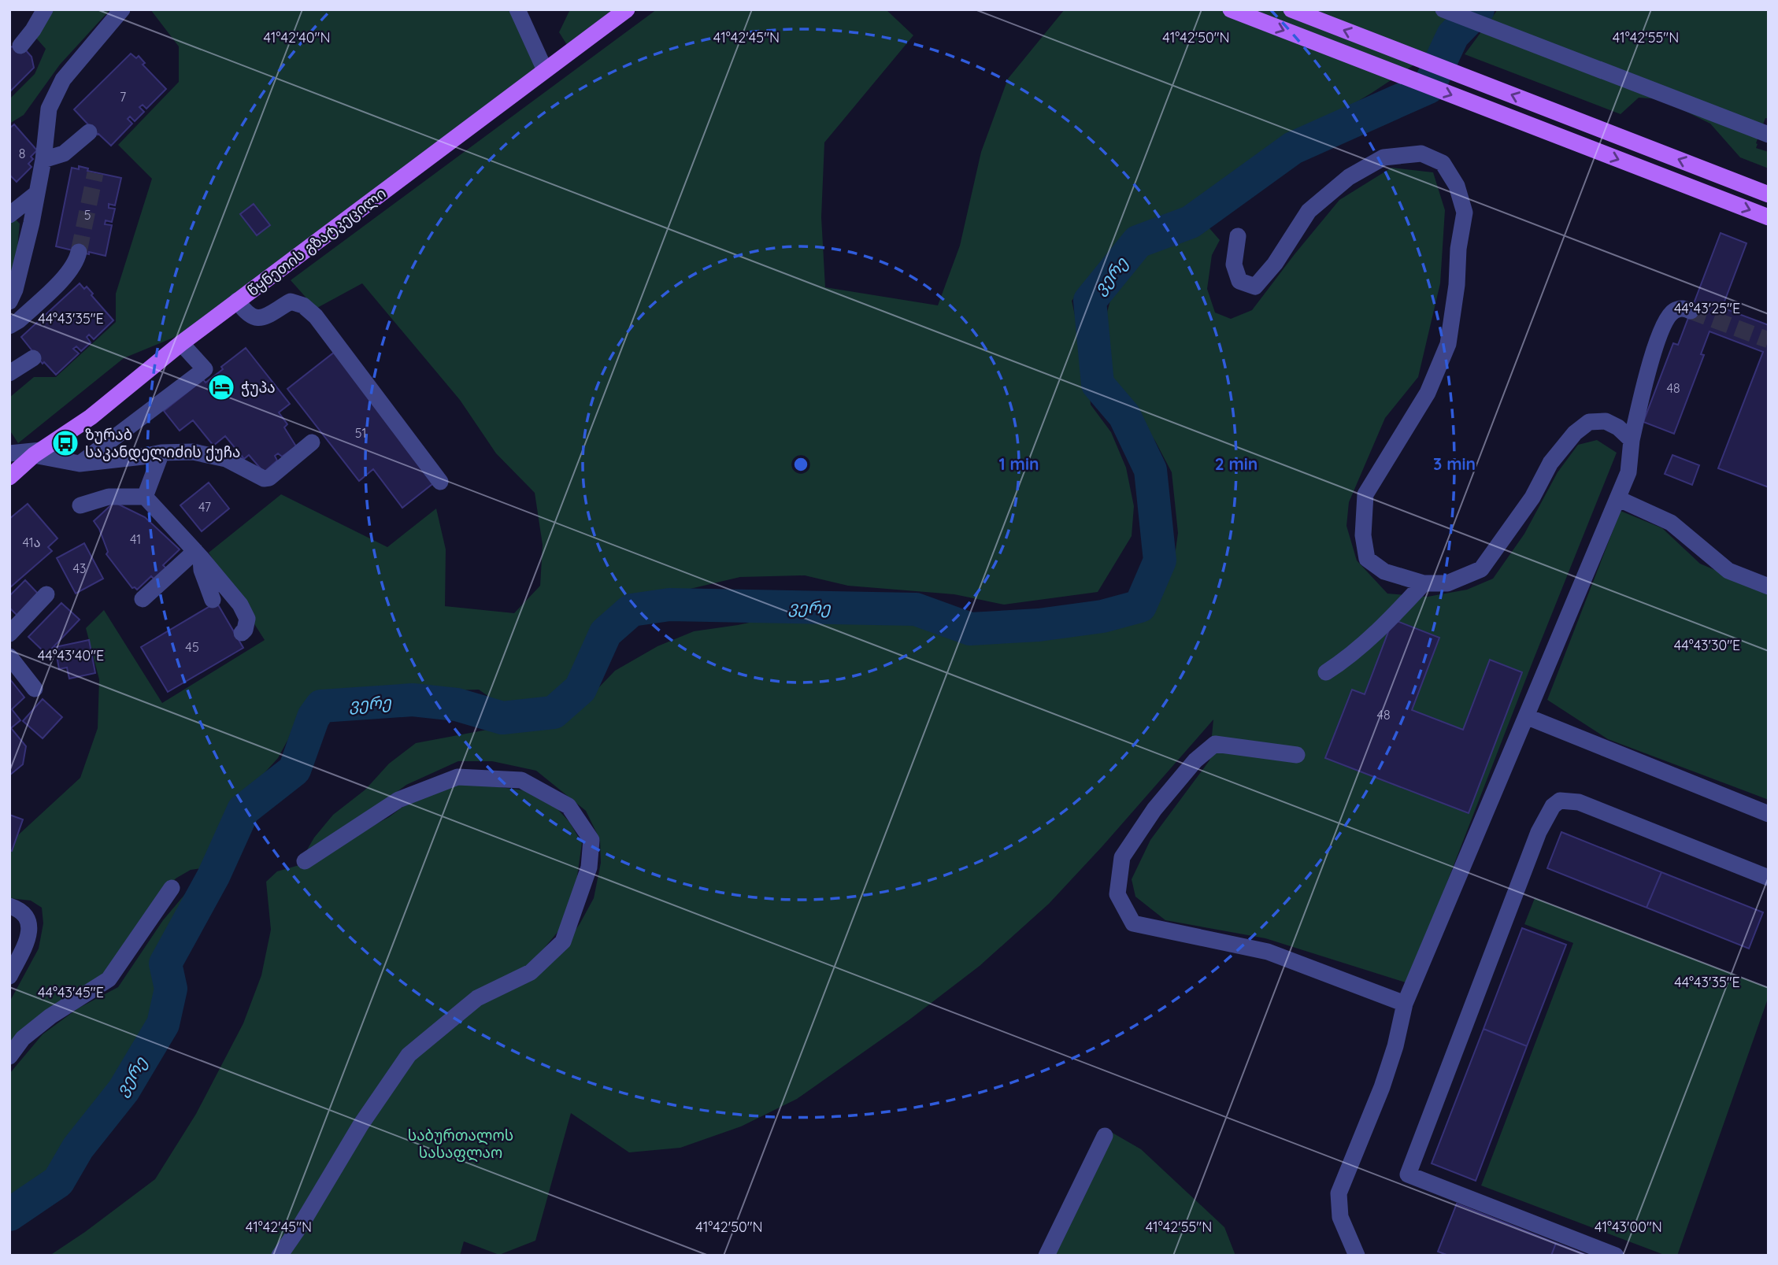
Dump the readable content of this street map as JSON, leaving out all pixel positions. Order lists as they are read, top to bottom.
{
  "streets": {
    "main road": ["წყნეთის გზატკეცილი"]
  },
  "water": ["ვერე"],
  "parks": ["საბურთალოს სასაფლაო"],
  "places": {
    "hotel": ["ჭუპა"],
    "bus stop": ["ზურაბ საკანდელიძის ქუჩა"]
  },
  "house_numbers": [
    "7",
    "8",
    "5",
    "48",
    "51",
    "47",
    "41",
    "41ა",
    "43",
    "45",
    "48"
  ],
  "coordinates": [
    "41°42'40\"N",
    "41°42'45\"N",
    "41°42'50\"N",
    "41°42'55\"N",
    "44°43'25\"E",
    "44°43'35\"E",
    "44°43'30\"E",
    "44°43'40\"E",
    "44°43'45\"E",
    "41°43'00\"N"
  ],
  "rings": ["1 min", "2 min", "3 min"]
}
